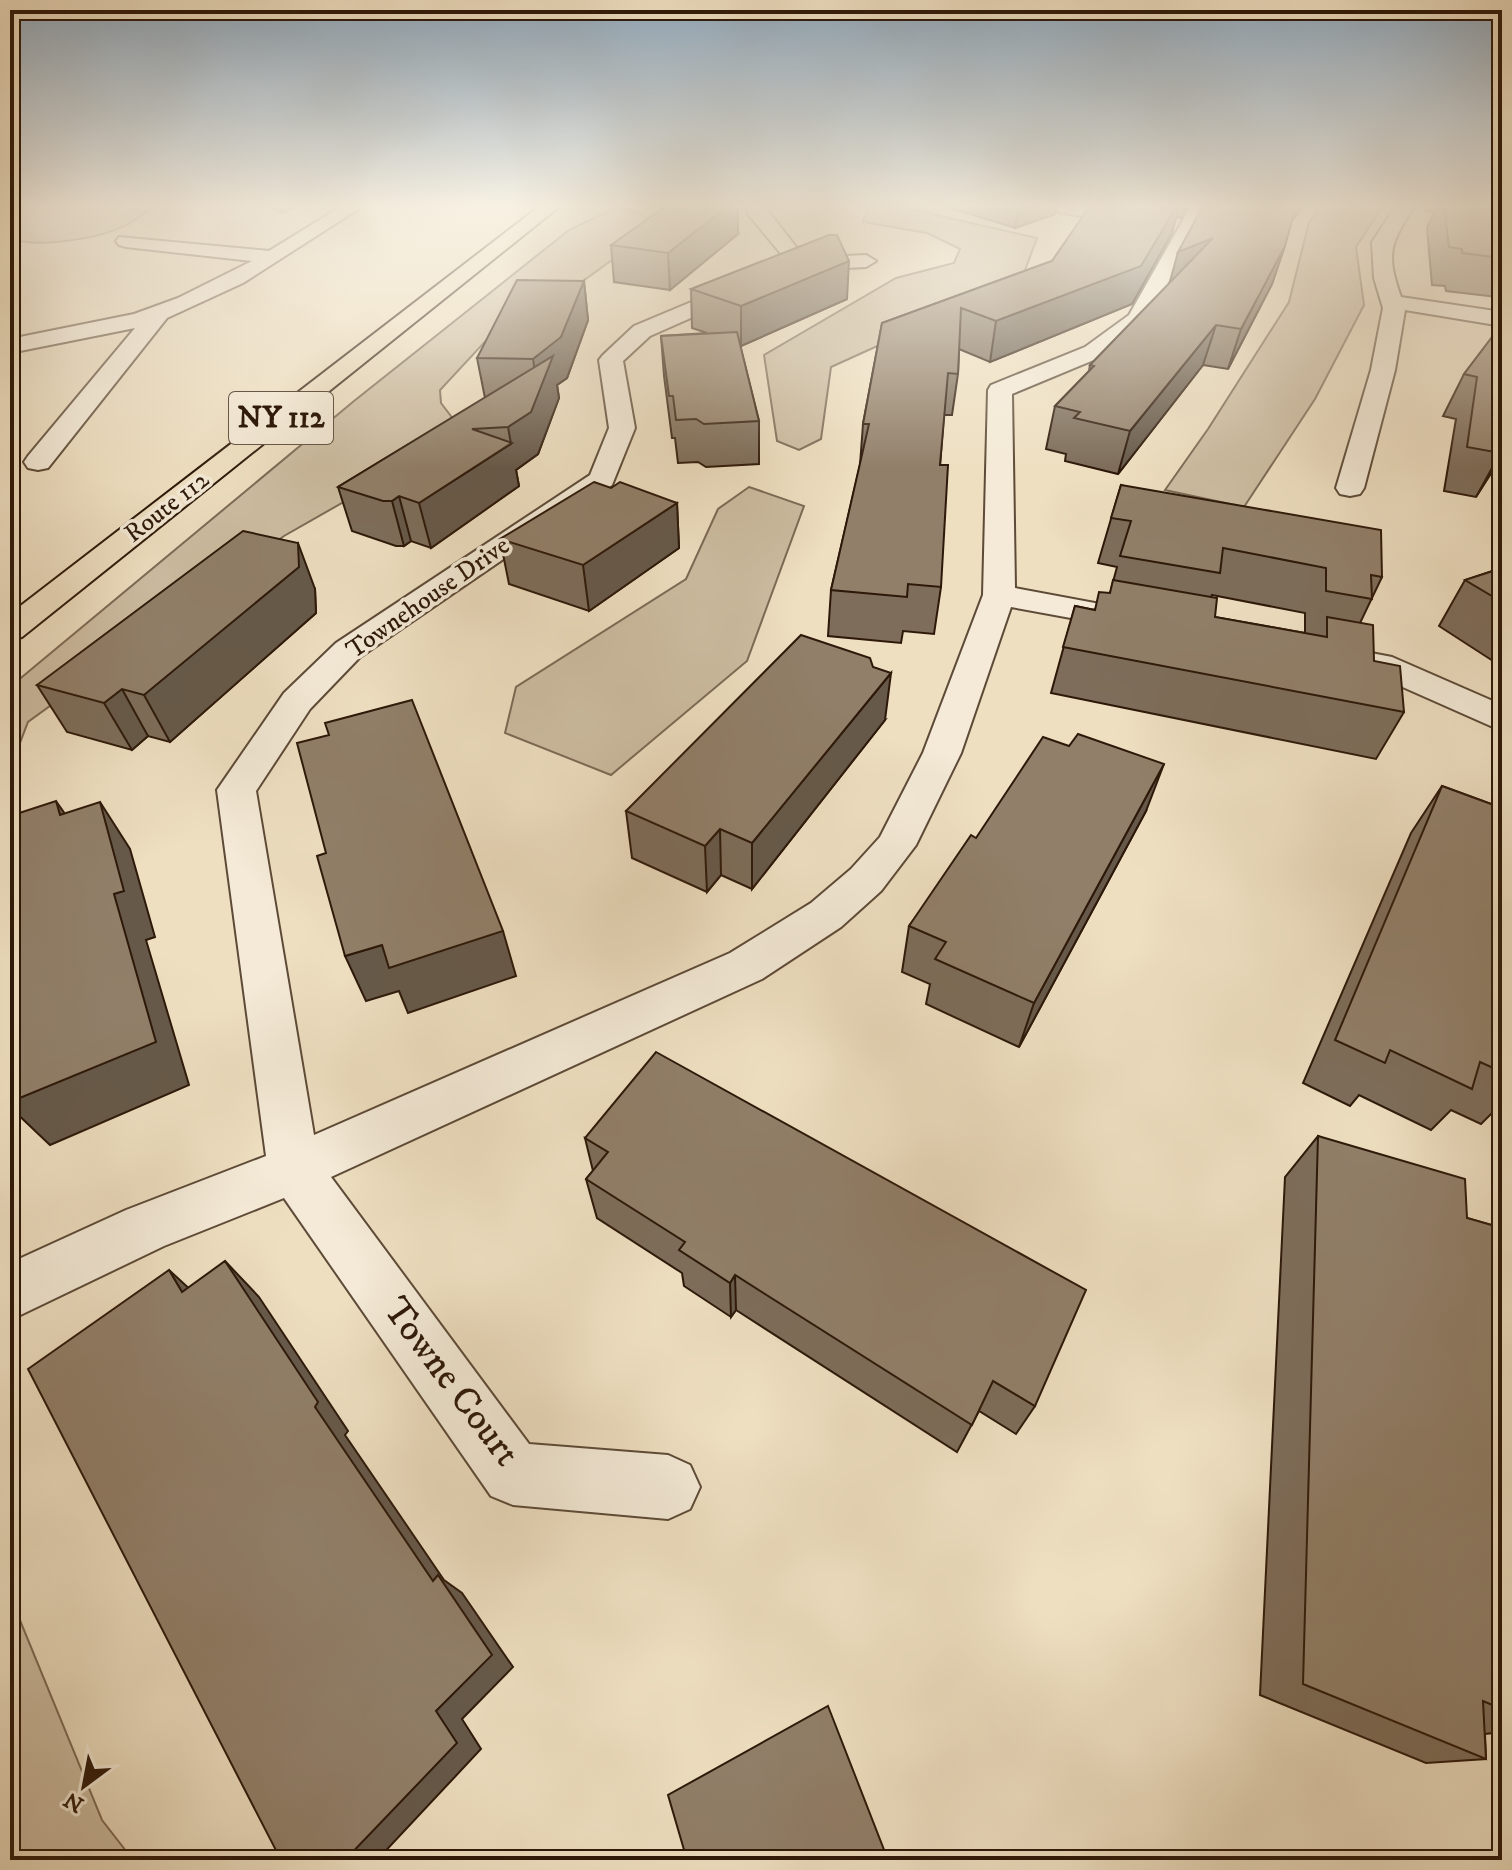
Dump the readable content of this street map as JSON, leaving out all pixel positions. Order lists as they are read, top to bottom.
{
  "streets": {
    "main road": ["NY 112", "Route 112"],
    "street": ["Townehouse Drive", "Towne Court"]
  },
  "crossings": [
    ["Townehouse Drive", "Towne Court"]
  ],
  "north": "bottom left"
}
